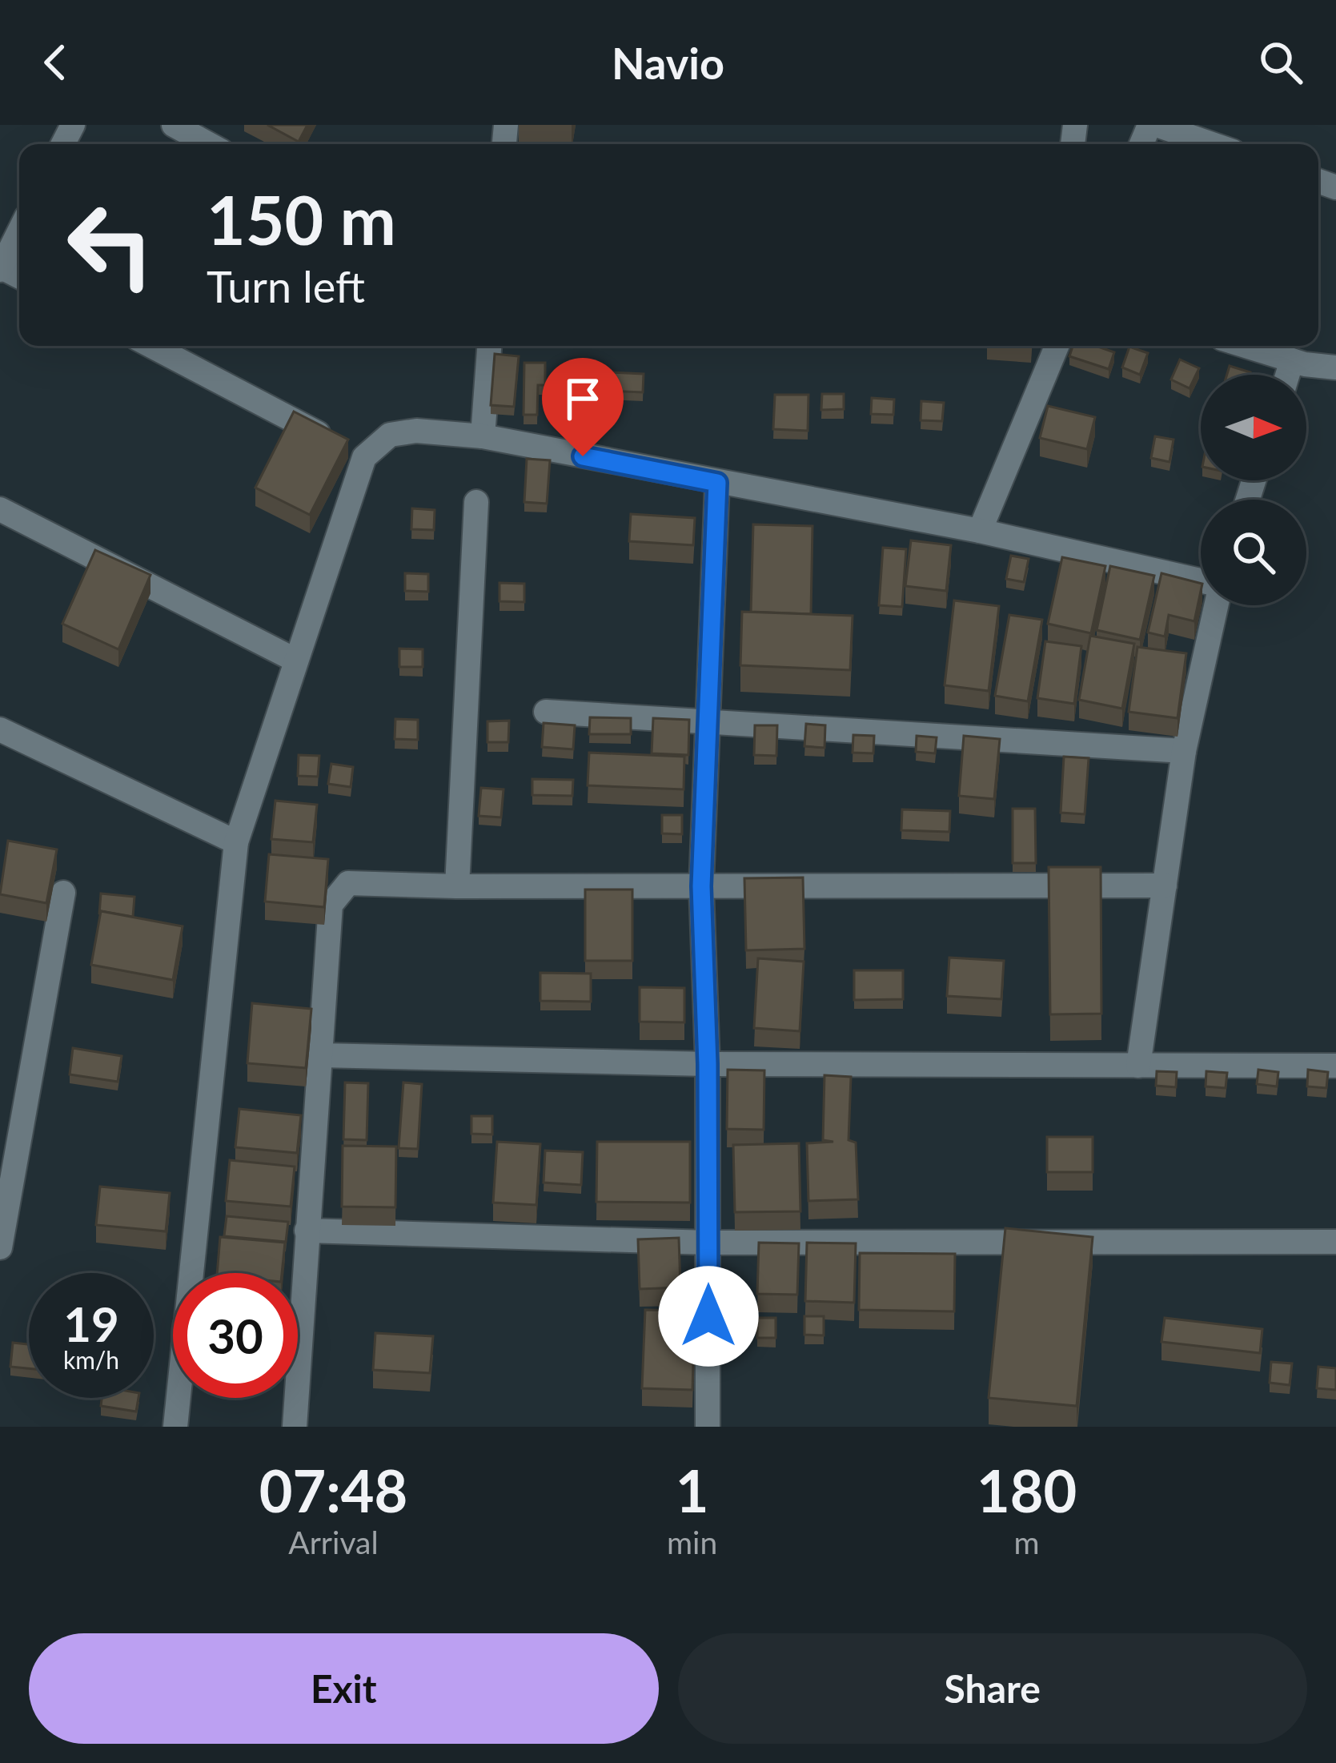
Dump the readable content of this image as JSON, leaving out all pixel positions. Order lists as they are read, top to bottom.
{
  "north": "right",
  "page": {
    "header": "Navio",
    "turn": ["150 m", "Turn left"],
    "speed": "19 km/h",
    "limit": "30",
    "eta": [
      "07:48",
      "Arrival",
      "1",
      "min",
      "180",
      "m"
    ],
    "buttons": ["Exit", "Share"]
  }
}
